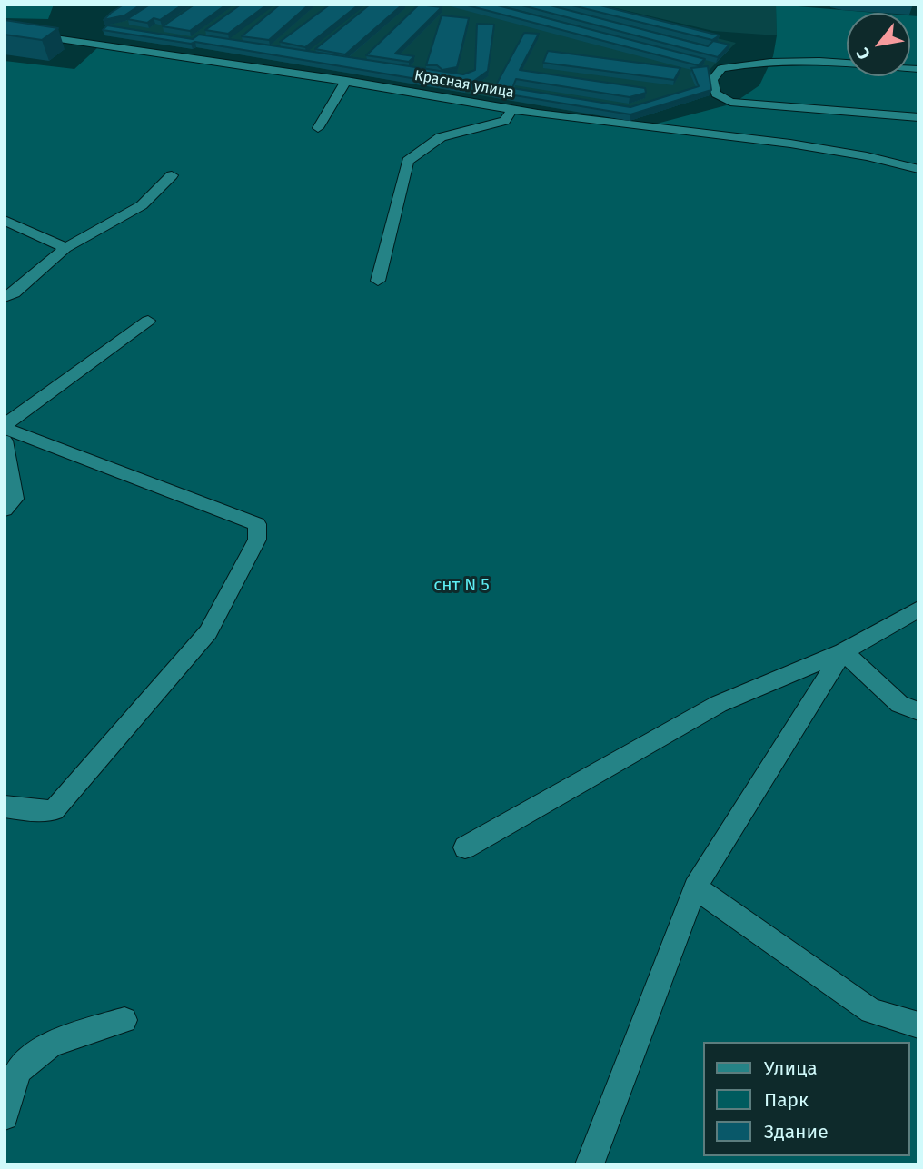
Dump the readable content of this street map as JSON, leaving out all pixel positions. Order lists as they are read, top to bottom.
{
  "streets": {
    "street": ["Красная улица"]
  },
  "parks": ["снт N 5"],
  "legend": ["Улица", "Парк", "Здание"],
  "north": "bottom left"
}
